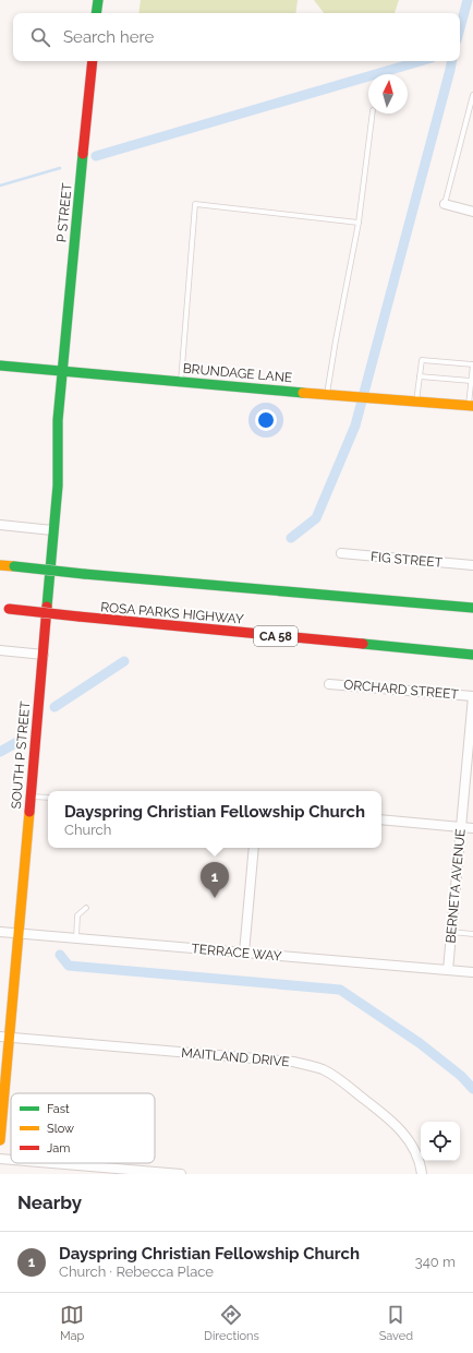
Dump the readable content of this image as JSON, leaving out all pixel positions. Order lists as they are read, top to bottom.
{
  "streets": {
    "main road": [
      "P STREET",
      "BRUNDAGE LANE",
      "ROSA PARKS HIGHWAY",
      "CA 58",
      "SOUTH P STREET"
    ],
    "street": [
      "FIG STREET",
      "ORCHARD STREET",
      "BERNETA AVENUE",
      "TERRACE WAY",
      "MAITLAND DRIVE"
    ]
  },
  "crossings": [
    ["P STREET", "BRUNDAGE LANE"],
    ["P STREET", "SOUTH P STREET"],
    ["BRUNDAGE LANE", "SOUTH P STREET"],
    ["ORCHARD STREET", "BERNETA AVENUE"],
    ["SOUTH P STREET", "TERRACE WAY"],
    ["SOUTH P STREET", "MAITLAND DRIVE"],
    ["BERNETA AVENUE", "TERRACE WAY"]
  ],
  "legend": ["Fast", "Slow", "Jam"],
  "north": "top",
  "page": {
    "search": "Search here",
    "popup": ["Dayspring Christian Fellowship Church", "Church"],
    "pins": "1",
    "heading": "Nearby",
    "list": [
      {
        "mark": "1",
        "name": "Dayspring Christian Fellowship Church",
        "note": "Church · Rebecca Place",
        "value": "340 m"
      }
    ],
    "nav": ["Map", "Directions", "Saved"]
  }
}
